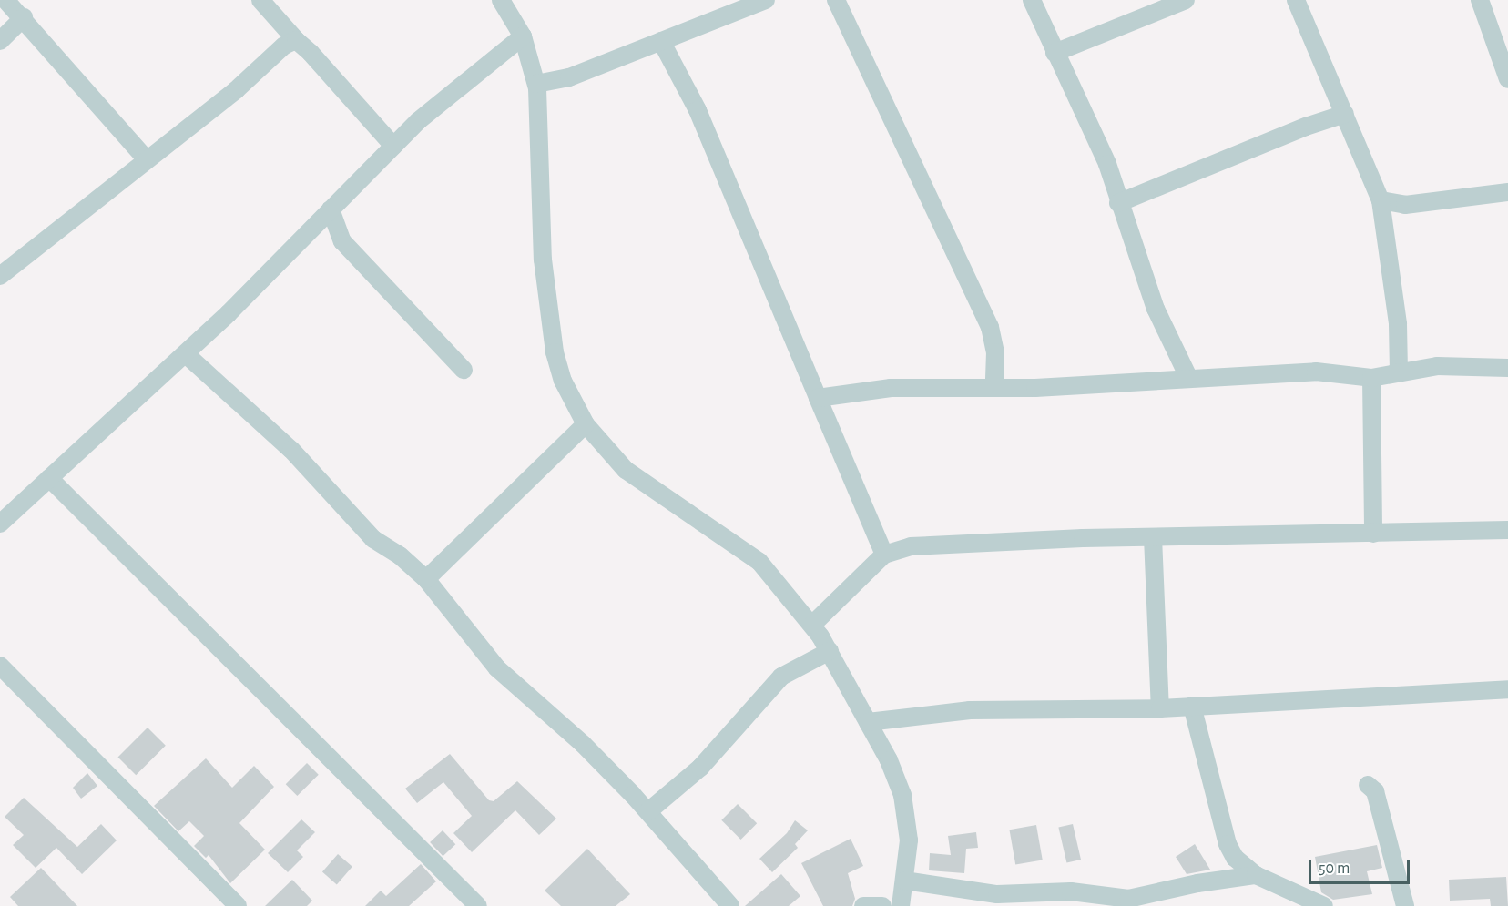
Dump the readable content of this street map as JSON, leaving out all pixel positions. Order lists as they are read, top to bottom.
{
  "scale_bar": "50 m"
}
